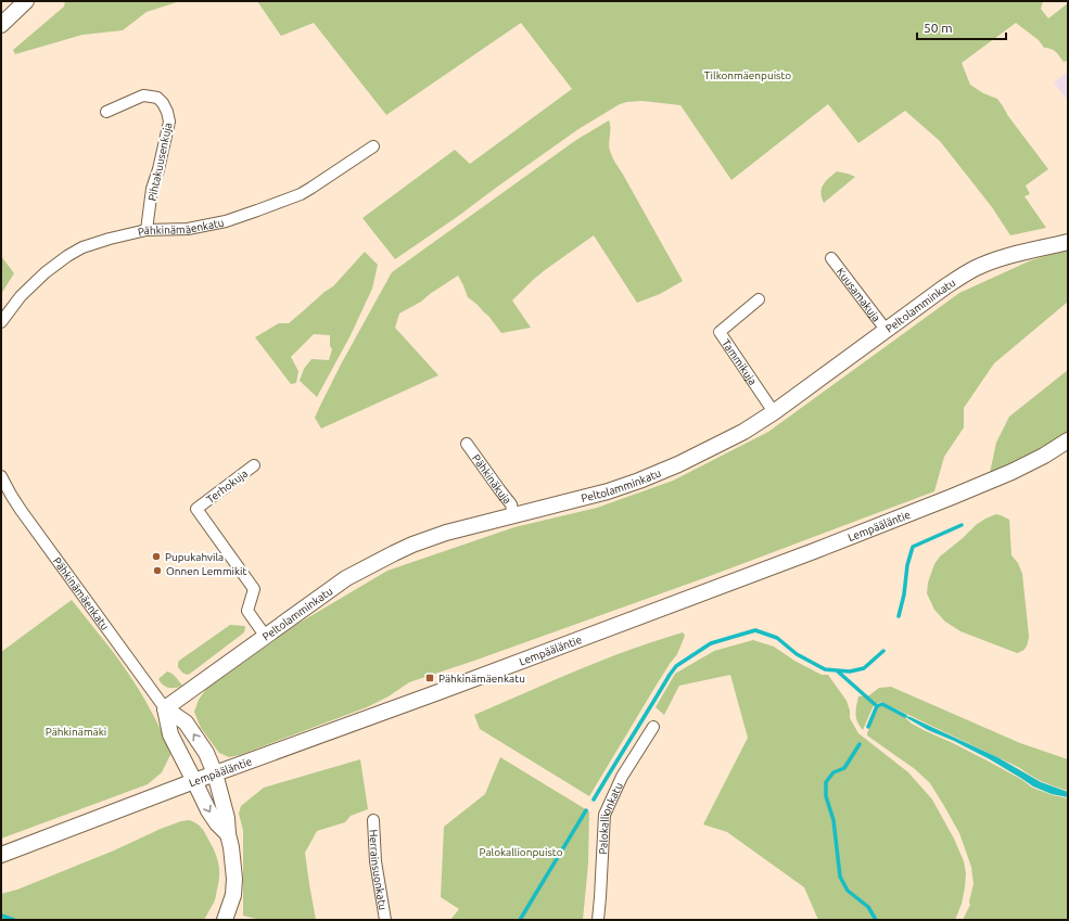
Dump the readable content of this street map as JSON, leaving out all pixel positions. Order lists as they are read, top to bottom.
{
  "streets": {
    "street": [
      "Pihtakuusenkuja",
      "Pähkinämäenkatu",
      "Kuusamakuja",
      "Peltolamminkatu",
      "Tammikuja",
      "Pähkinäkuja",
      "Terhokuja",
      "Lempääläntie",
      "Palokallionkatu",
      "Herrainsuonkatu"
    ]
  },
  "crossings": [
    ["Pihtakuusenkuja", "Pähkinämäenkatu"],
    ["Pähkinämäenkatu", "Peltolamminkatu"],
    ["Pähkinämäenkatu", "Lempääläntie"],
    ["Kuusamakuja", "Peltolamminkatu"],
    ["Peltolamminkatu", "Tammikuja"],
    ["Peltolamminkatu", "Pähkinäkuja"],
    ["Peltolamminkatu", "Terhokuja"]
  ],
  "parks": ["Tilkonmäenpuisto", "Pähkinämäki", "Palokallionpuisto"],
  "places": {
    "other": ["Pupukahvila", "Onnen Lemmikit"],
    "transit": ["Pähkinämäenkatu"]
  },
  "scale_bar": "50 m"
}
